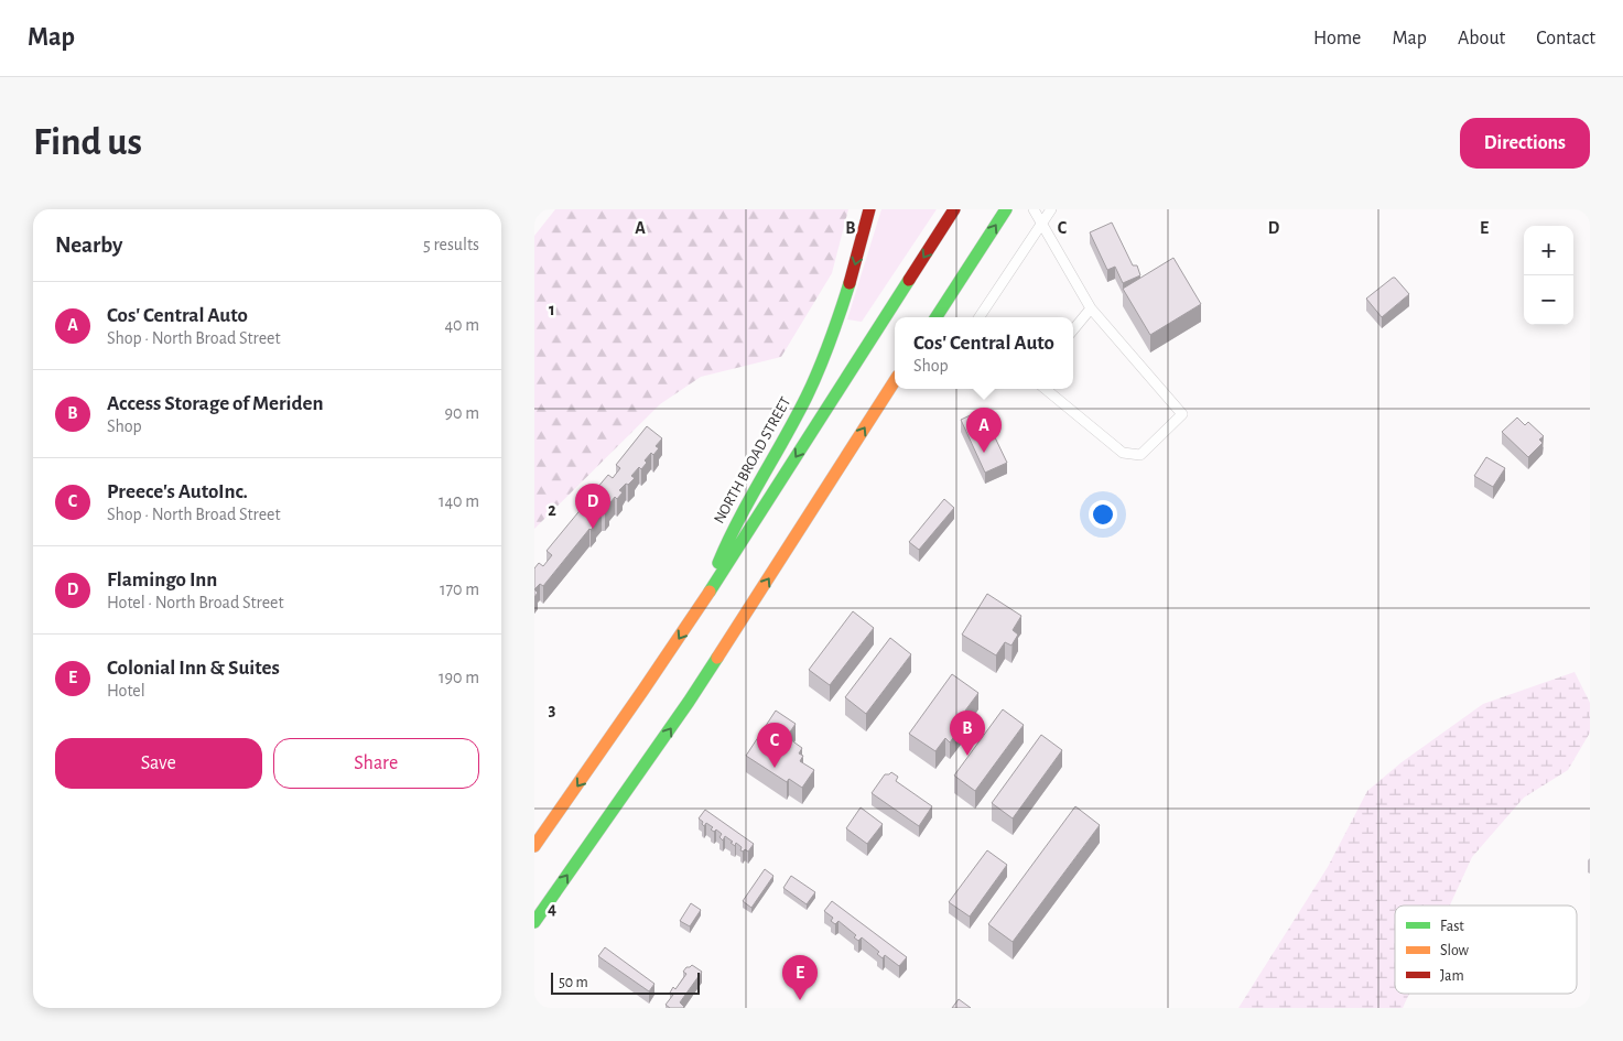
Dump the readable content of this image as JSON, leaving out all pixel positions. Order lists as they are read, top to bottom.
{
  "streets": {
    "main road": ["NORTH BROAD STREET"]
  },
  "legend": ["Fast", "Slow", "Jam"],
  "scale_bar": "50 m",
  "page": {
    "header": "Map",
    "nav": [
      "Home",
      "Map",
      "About",
      "Contact"
    ],
    "buttons": [
      "Directions",
      ["Save", "Share"]
    ],
    "title": "Find us",
    "heading": ["Nearby", "5 results"],
    "map_buttons": ["+", "−"],
    "list": [
      {
        "mark": "A",
        "name": "Cos' Central Auto",
        "note": "Shop · North Broad Street",
        "value": "40 m"
      },
      {
        "mark": "B",
        "name": "Access Storage of Meriden",
        "note": "Shop",
        "value": "90 m"
      },
      {
        "mark": "C",
        "name": "Preece's AutoInc.",
        "note": "Shop · North Broad Street",
        "value": "140 m"
      },
      {
        "mark": "D",
        "name": "Flamingo Inn",
        "note": "Hotel · North Broad Street",
        "value": "170 m"
      },
      {
        "mark": "E",
        "name": "Colonial Inn & Suites",
        "note": "Hotel",
        "value": "190 m"
      }
    ],
    "popup": ["Cos' Central Auto", "Shop"],
    "pins": [
      "A",
      "D",
      "B",
      "C",
      "E"
    ],
    "scale": "50 m"
  },
  "grid": {
    "columns": [
      "A",
      "B",
      "C",
      "D",
      "E"
    ],
    "rows": [
      "1",
      "2",
      "3",
      "4"
    ]
  }
}
